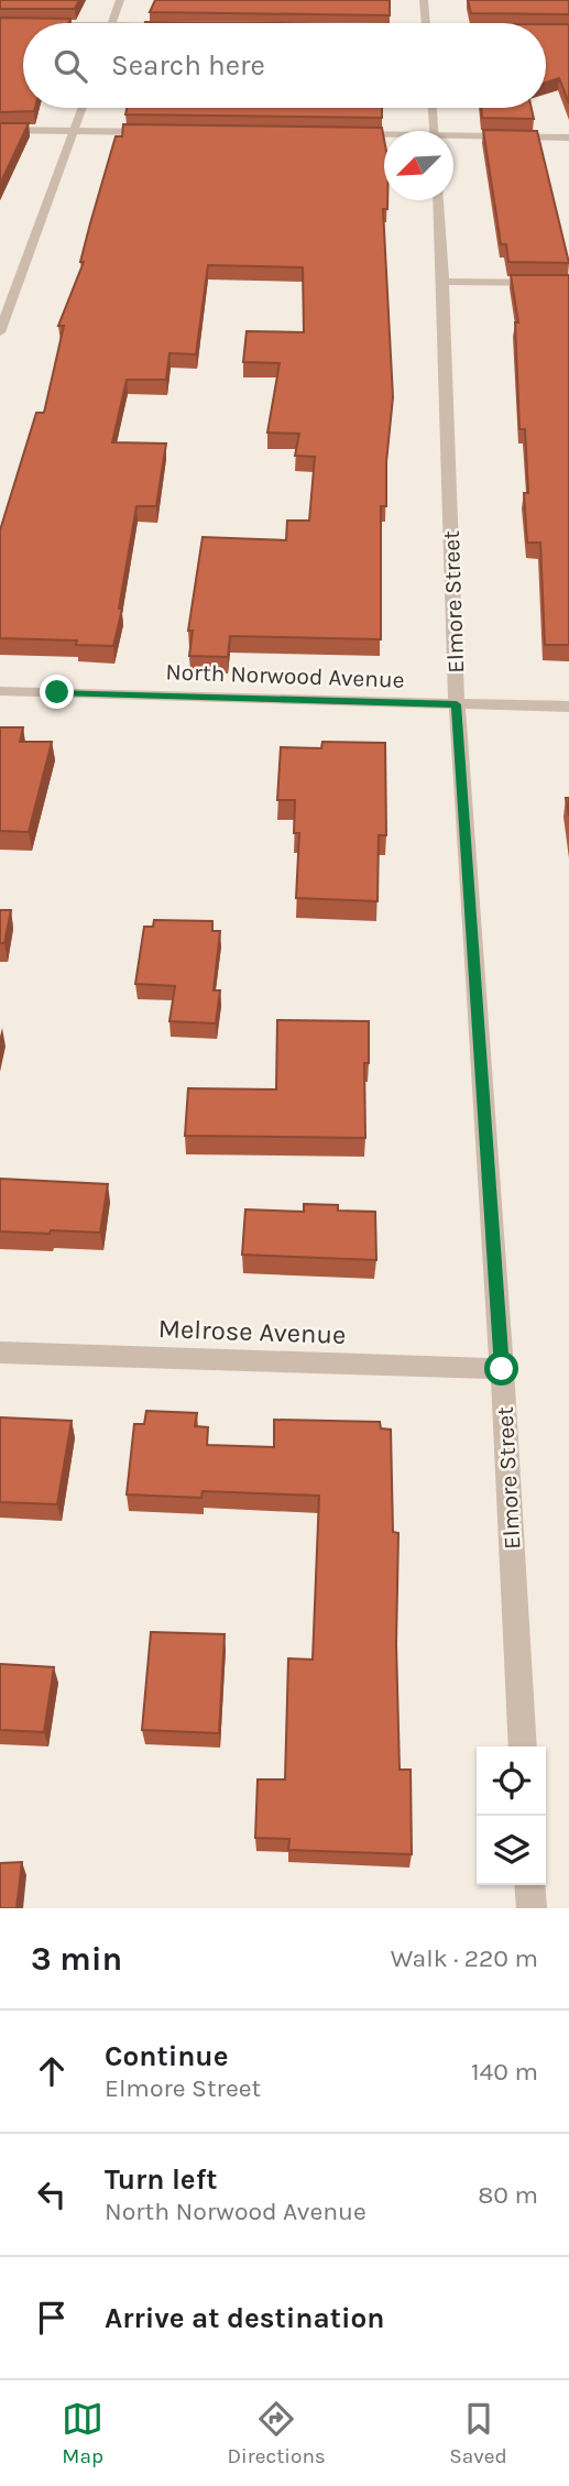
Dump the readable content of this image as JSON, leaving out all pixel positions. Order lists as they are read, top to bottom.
{
  "streets": {
    "street": ["Elmore Street", "North Norwood Avenue", "Melrose Avenue"]
  },
  "crossings": [
    ["Elmore Street", "North Norwood Avenue"],
    ["Elmore Street", "Melrose Avenue"]
  ],
  "north": "bottom left",
  "page": {
    "search": "Search here",
    "heading": ["3 min", "Walk · 220 m"],
    "list": [
      ["Continue", "Elmore Street", "140 m"],
      ["Turn left", "North Norwood Avenue", "80 m"],
      "Arrive at destination"
    ],
    "nav": ["Map", "Directions", "Saved"]
  }
}
